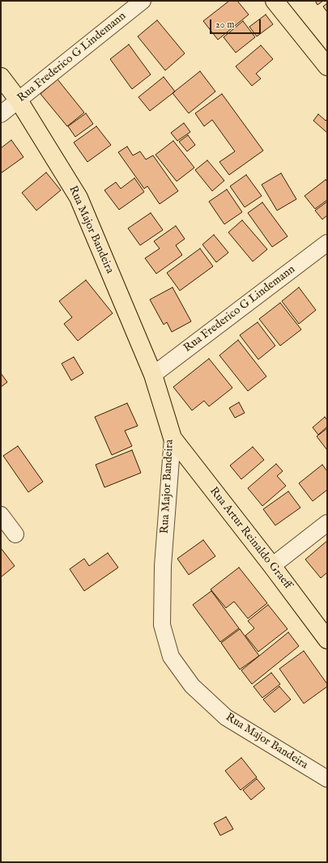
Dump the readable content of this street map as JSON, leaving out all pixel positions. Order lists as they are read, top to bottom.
{
  "streets": {
    "main road": ["Rua Major Bandeira", "Rua Artur Reinaldo Graeff"],
    "street": ["Rua Frederico G Lindemann"]
  },
  "crossings": [
    ["Rua Frederico G Lindemann", "Rua Major Bandeira"],
    ["Rua Major Bandeira", "Rua Artur Reinaldo Graeff"]
  ],
  "scale_bar": "20 m"
}
